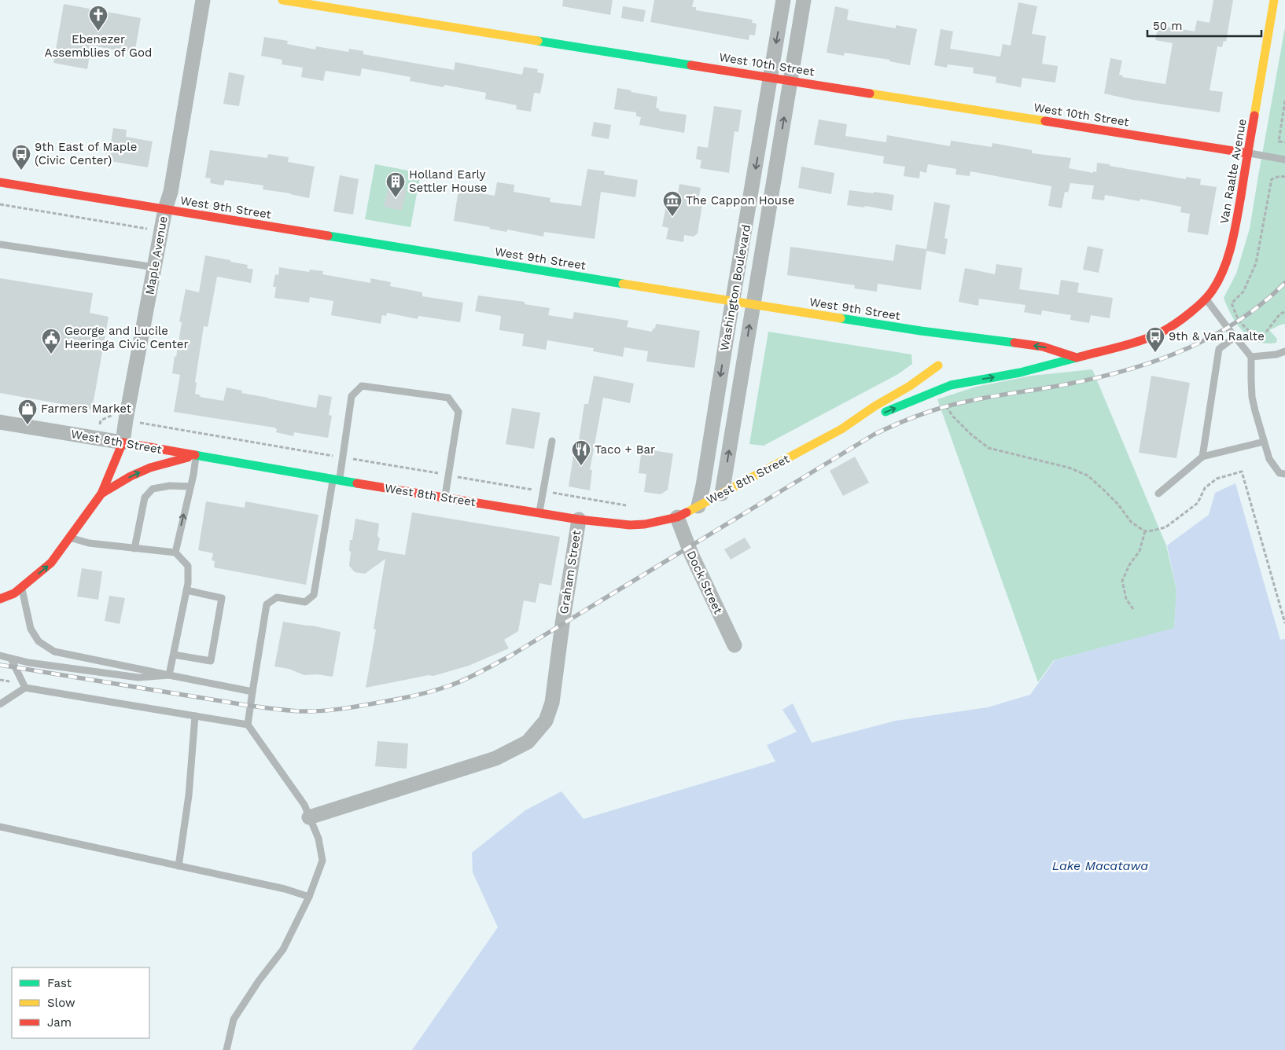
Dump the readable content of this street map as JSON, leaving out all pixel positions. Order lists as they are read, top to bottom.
{
  "streets": {
    "street": [
      "West 10th Street",
      "Van Raalte Avenue",
      "West 9th Street",
      "Maple Avenue",
      "Washington Boulevard",
      "West 8th Street",
      "Graham Street",
      "Dock Street"
    ]
  },
  "crossings": [
    ["West 10th Street", "Van Raalte Avenue"],
    ["West 10th Street", "Washington Boulevard"],
    ["Van Raalte Avenue", "West 9th Street"],
    ["Van Raalte Avenue", "West 8th Street"],
    ["West 9th Street", "Maple Avenue"],
    ["West 9th Street", "Washington Boulevard"],
    ["West 9th Street", "West 8th Street"],
    ["Maple Avenue", "West 8th Street"],
    ["Washington Boulevard", "West 8th Street"],
    ["West 8th Street", "Graham Street"],
    ["West 8th Street", "Dock Street"]
  ],
  "water": ["Lake Macatawa"],
  "places": {
    "church": ["Ebenezer Assemblies of God"],
    "bus stop": ["9th East of Maple (Civic Center)", "9th & Van Raalte"],
    "building": ["Holland Early Settler House"],
    "museum": ["The Cappon House"],
    "public building": ["George and Lucile Heeringa Civic Center"],
    "shop": ["Farmers Market"],
    "restaurant": ["Taco + Bar"]
  },
  "legend": ["Fast", "Slow", "Jam"],
  "scale_bar": "50 m"
}
